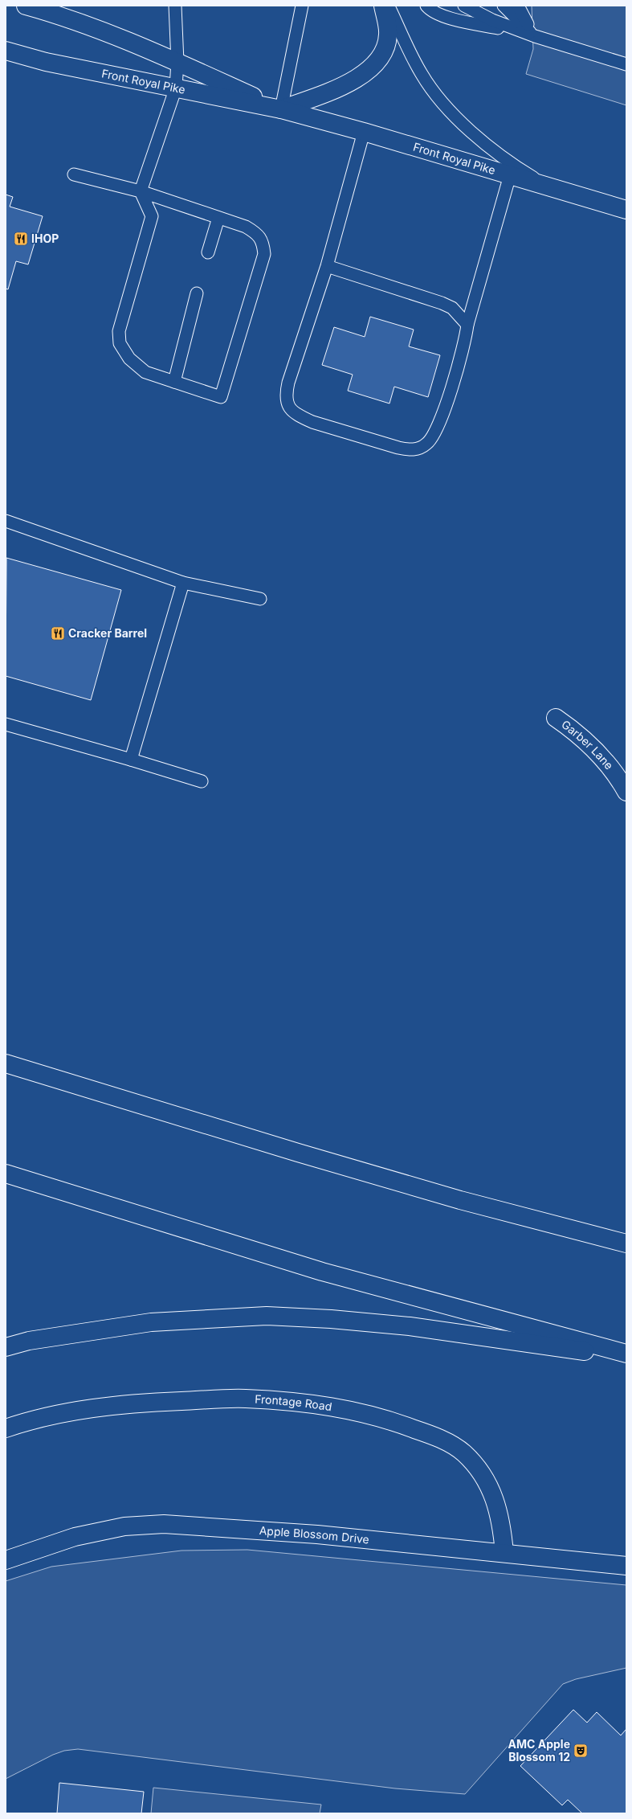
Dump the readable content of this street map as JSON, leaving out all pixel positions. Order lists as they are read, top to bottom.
{
  "streets": {
    "main road": [
      "Front Royal Pike",
      "Garber Lane",
      "Frontage Road",
      "Apple Blossom Drive"
    ]
  },
  "crossings": [
    ["Frontage Road", "Apple Blossom Drive"]
  ],
  "places": {
    "restaurant": ["IHOP", "Cracker Barrel"],
    "theatre": ["AMC Apple Blossom 12"]
  }
}
